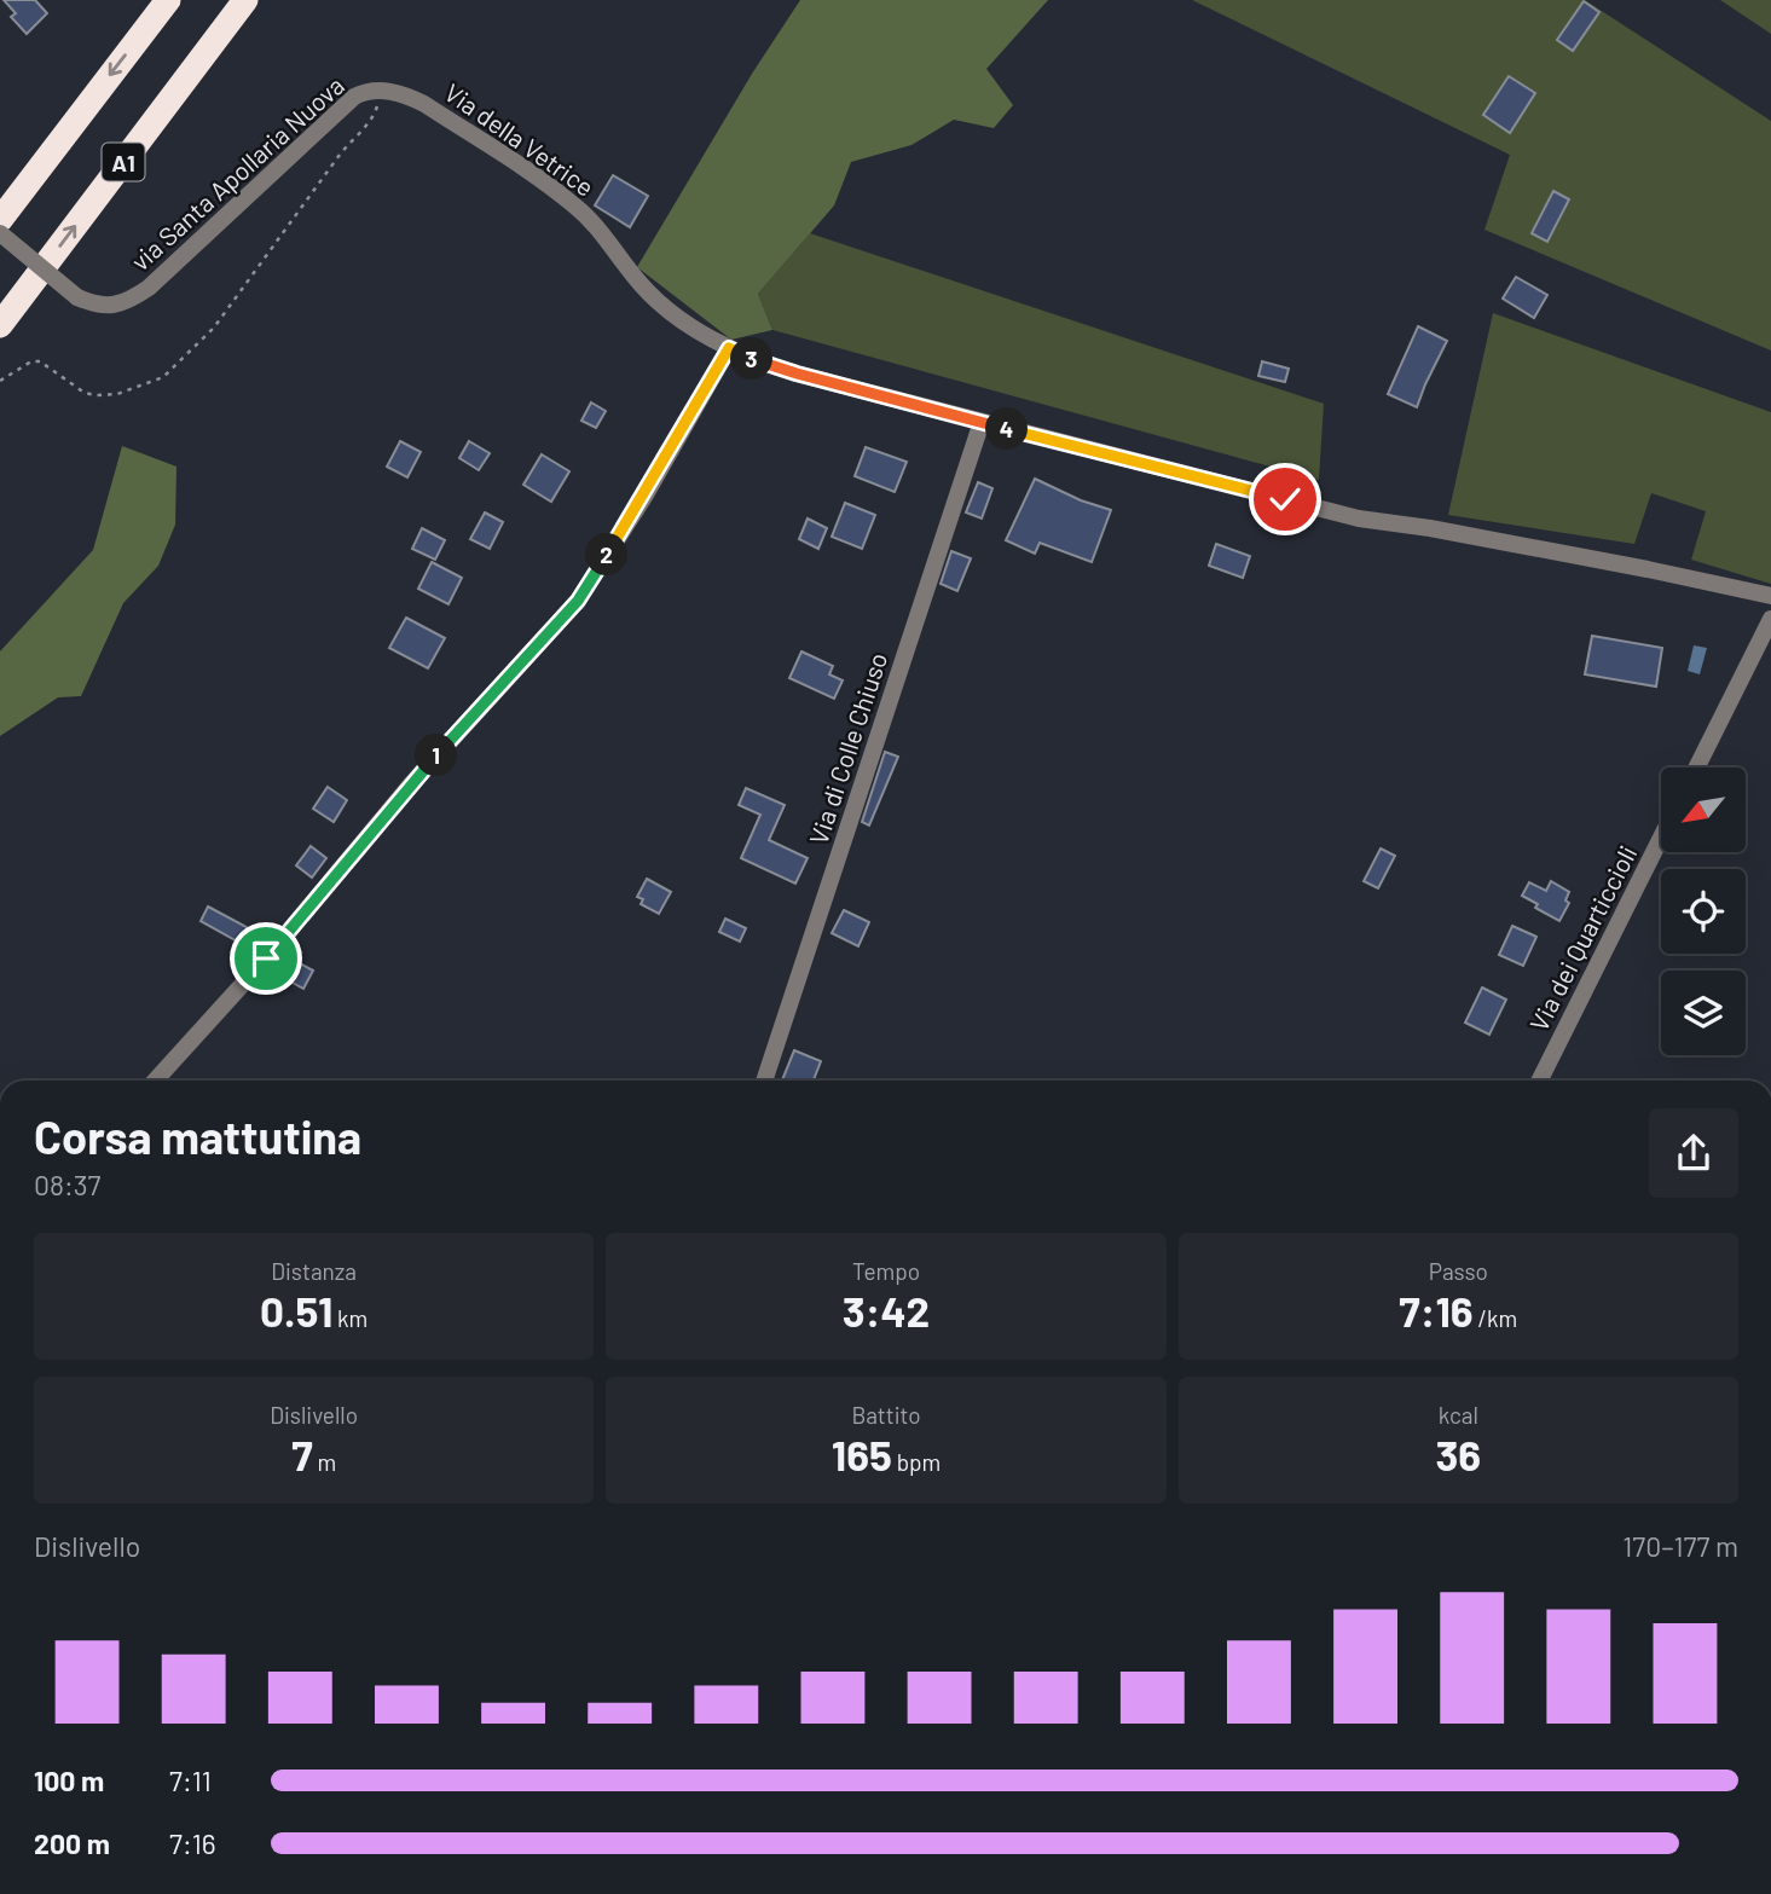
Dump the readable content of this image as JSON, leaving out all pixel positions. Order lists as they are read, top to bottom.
{
  "streets": {
    "highway": ["A1"],
    "street": [
      "Via della Vetrice",
      "via Santa Apollaria Nuova",
      "Via di Colle Chiuso",
      "Via dei Quarticcioli"
    ]
  },
  "crossings": [
    ["Via della Vetrice", "via Santa Apollaria Nuova"],
    ["Via della Vetrice", "Via di Colle Chiuso"]
  ],
  "north": "bottom left",
  "page": {
    "pins": [
      "3",
      "4",
      "2",
      "1"
    ],
    "heading": ["Corsa mattutina", "08:37"],
    "stats": [
      ["Distanza", "0.51 km"],
      ["Tempo", "3:42"],
      ["Passo", "7:16 /km"],
      ["Dislivello", "7 m"],
      ["Battito", "165 bpm"],
      ["kcal", "36"]
    ],
    "chart": ["Dislivello", "170–177 m"],
    "list": [
      {
        "name": "100 m",
        "note": "7:11"
      },
      {
        "name": "200 m",
        "note": "7:16"
      }
    ]
  }
}
